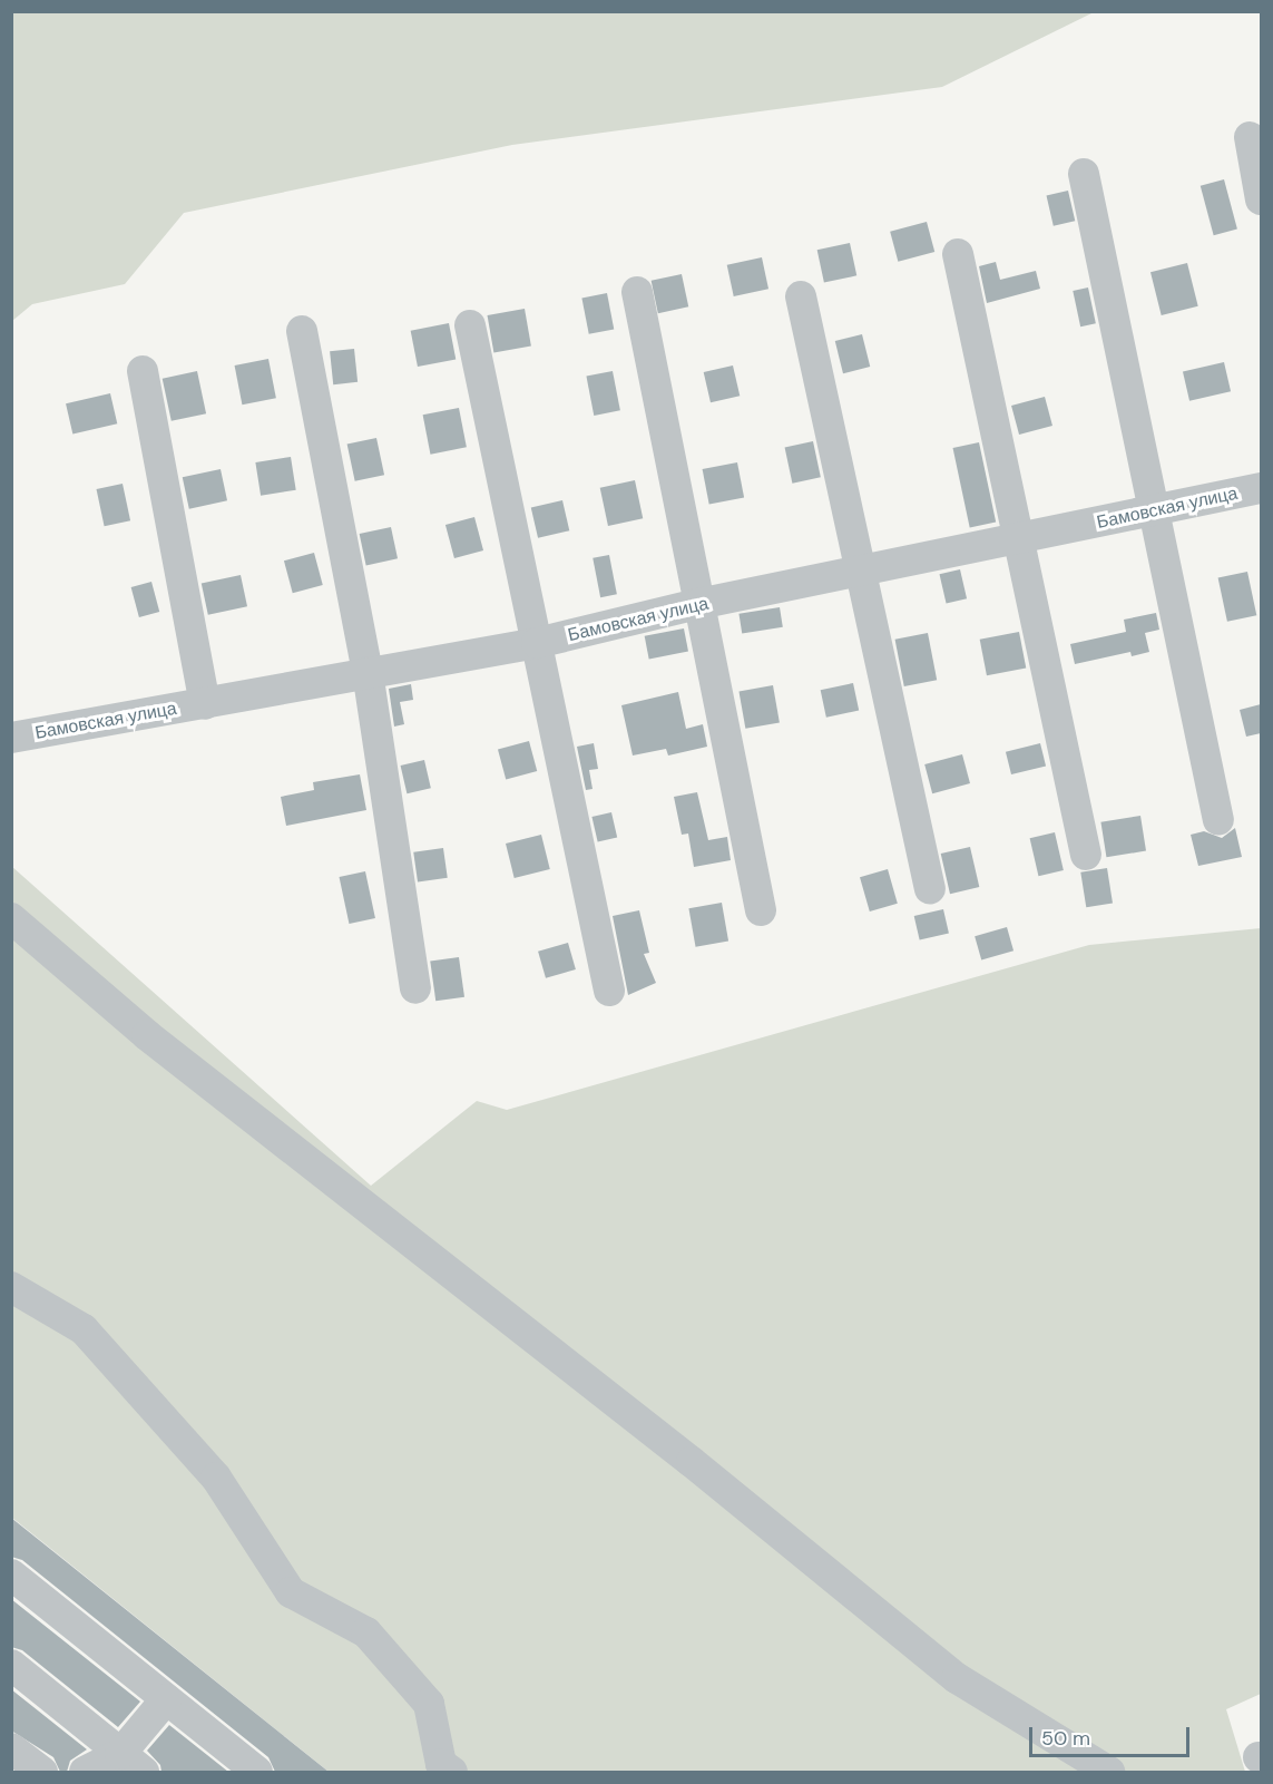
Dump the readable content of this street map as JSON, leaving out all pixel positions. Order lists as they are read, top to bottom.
{
  "streets": {
    "street": ["Бамовская улица"]
  },
  "scale_bar": "50 m"
}
